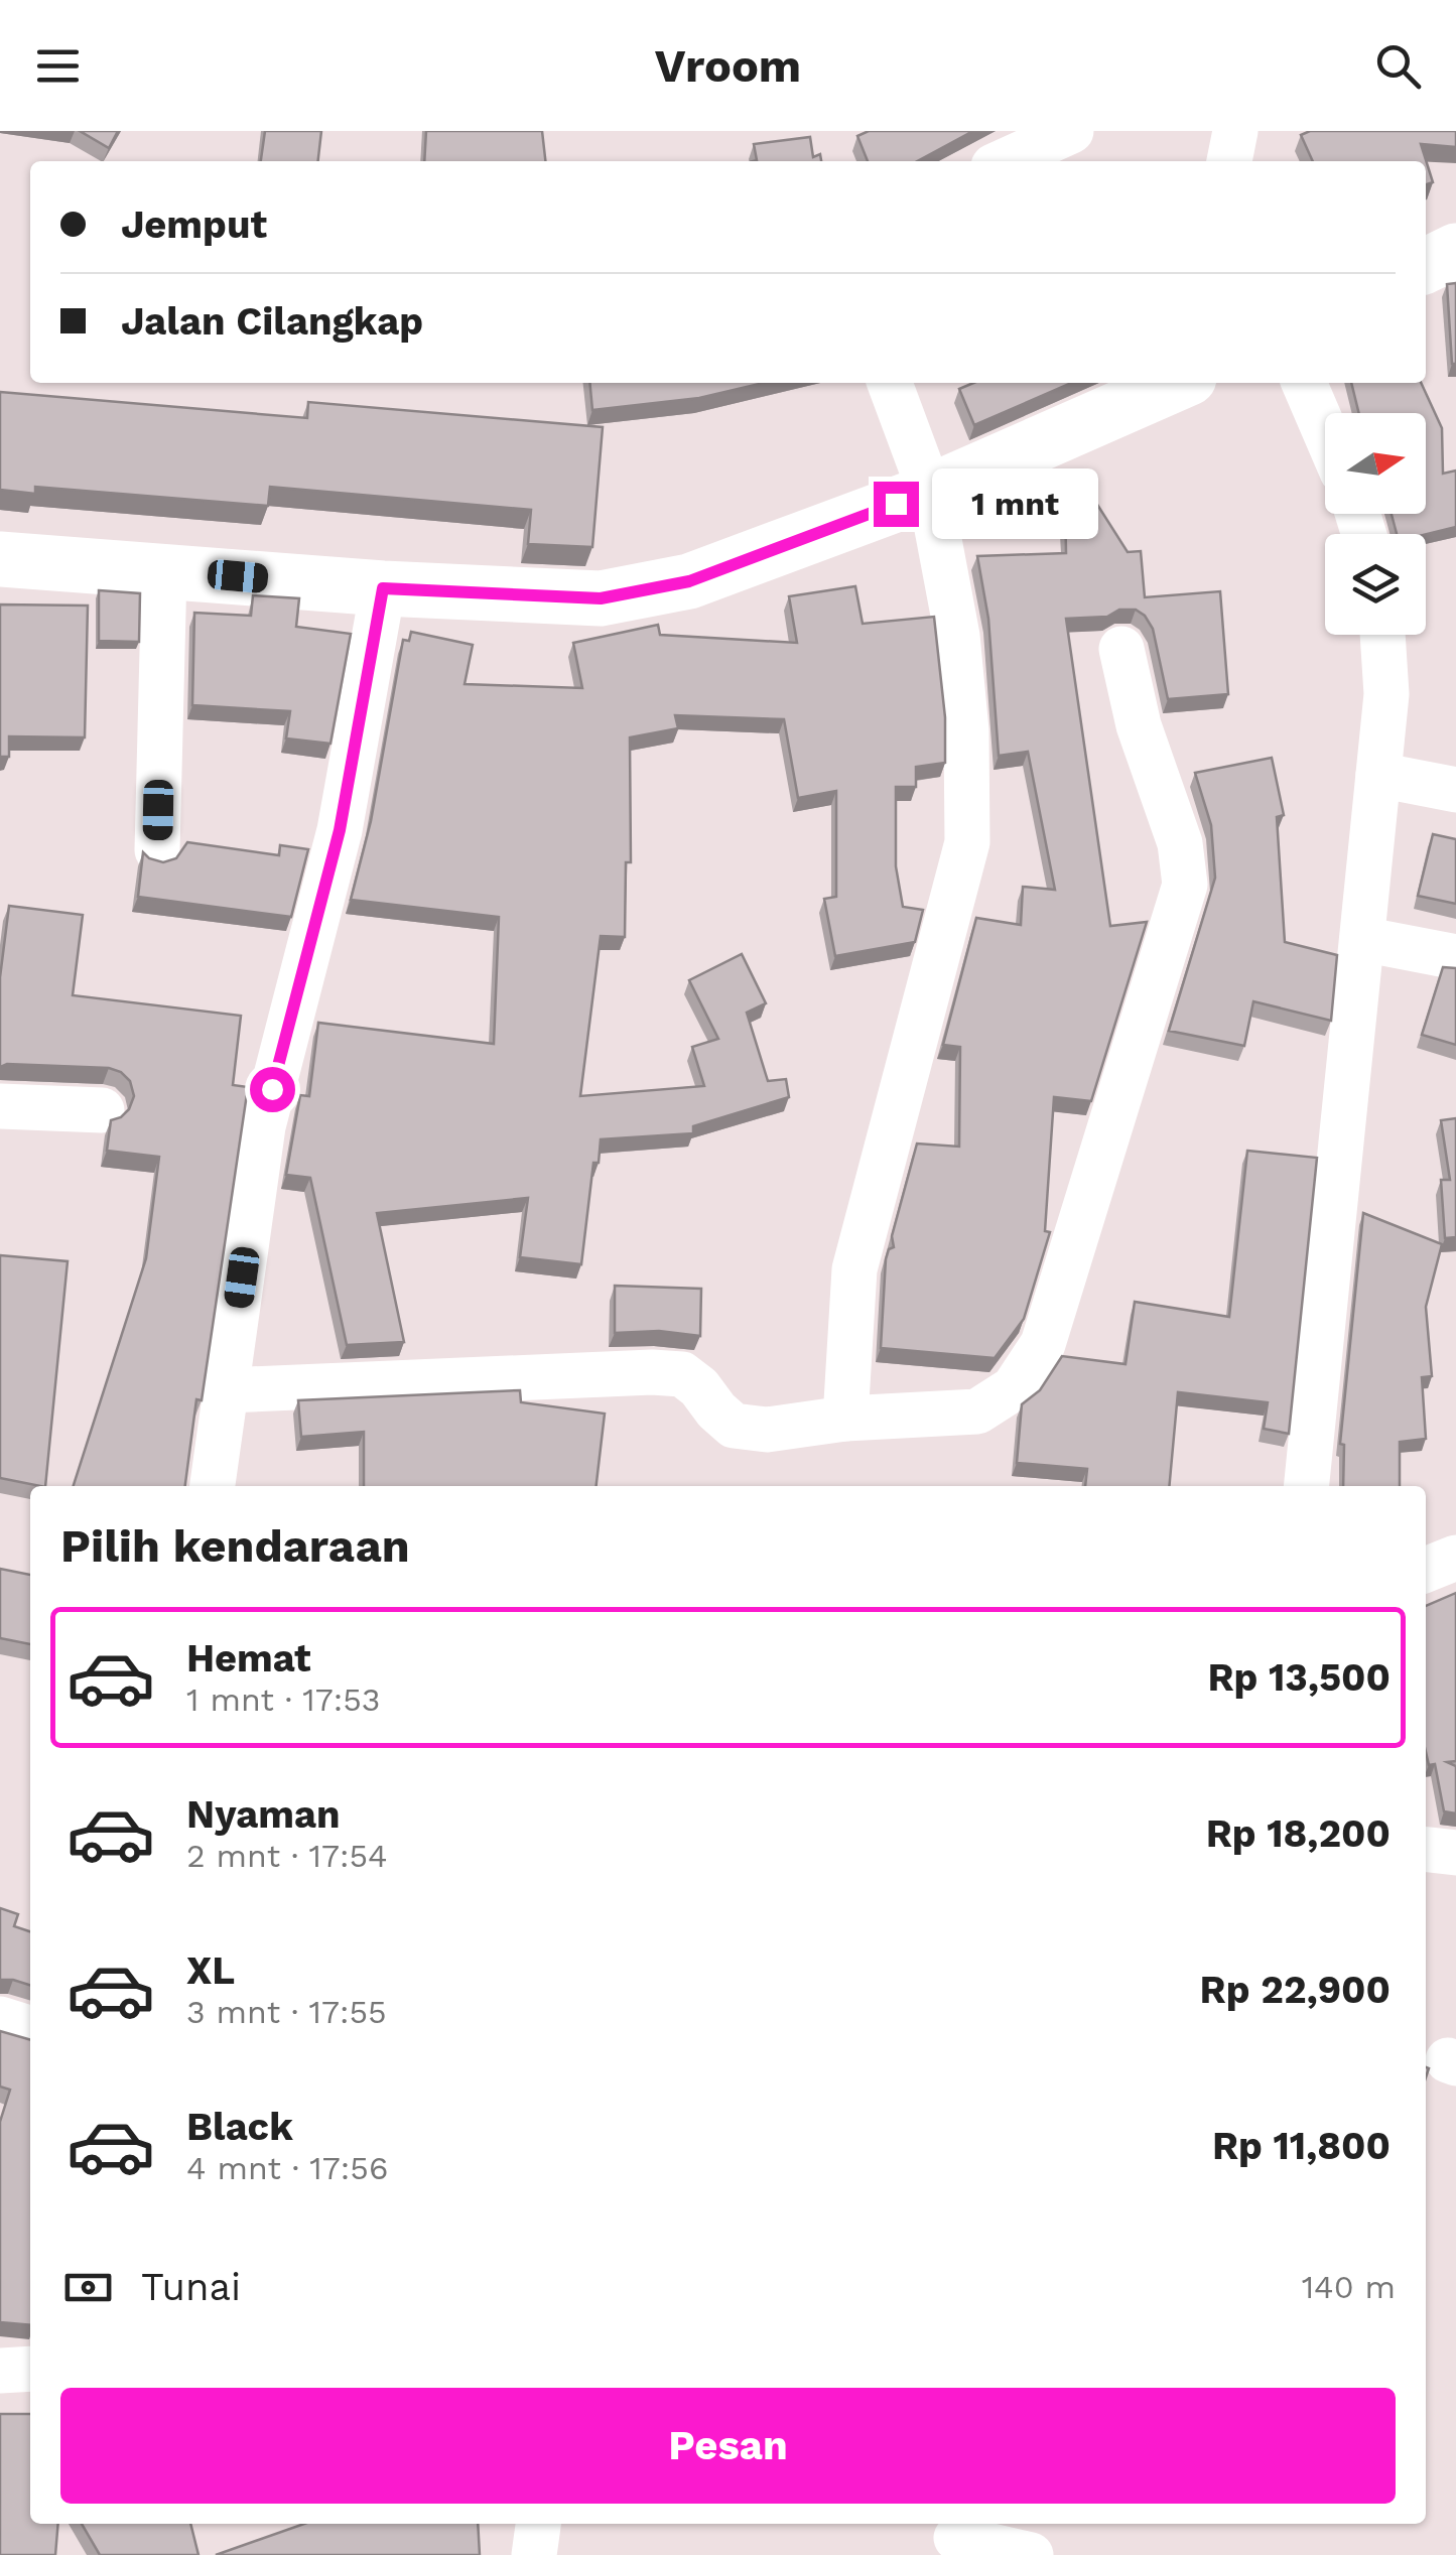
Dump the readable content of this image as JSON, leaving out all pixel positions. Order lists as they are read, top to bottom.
{
  "north": "right",
  "page": {
    "header": "Vroom",
    "banner": ["Jemput", "Jalan Cilangkap"],
    "bubble": "1 mnt",
    "heading": "Pilih kendaraan",
    "list": [
      {
        "name": "Hemat",
        "note": "1 mnt · 17:53",
        "value": "Rp 13,500"
      },
      {
        "name": "Nyaman",
        "note": "2 mnt · 17:54",
        "value": "Rp 18,200"
      },
      {
        "name": "XL",
        "note": "3 mnt · 17:55",
        "value": "Rp 22,900"
      },
      {
        "name": "Black",
        "note": "4 mnt · 17:56",
        "value": "Rp 11,800"
      }
    ],
    "pay": ["Tunai", "140 m"],
    "buttons": "Pesan"
  }
}
